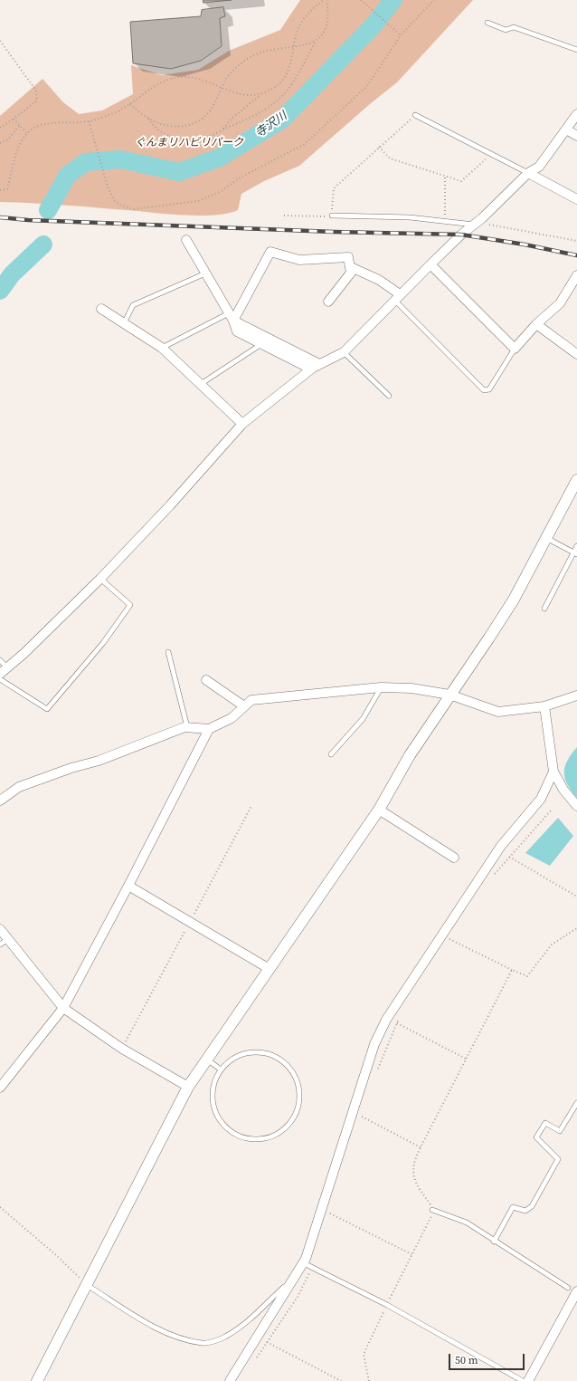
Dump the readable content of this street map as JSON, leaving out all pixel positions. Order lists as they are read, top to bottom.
{
  "water": ["寺沢川"],
  "parks": ["ぐんまリハビリパーク"],
  "scale_bar": "50 m"
}
